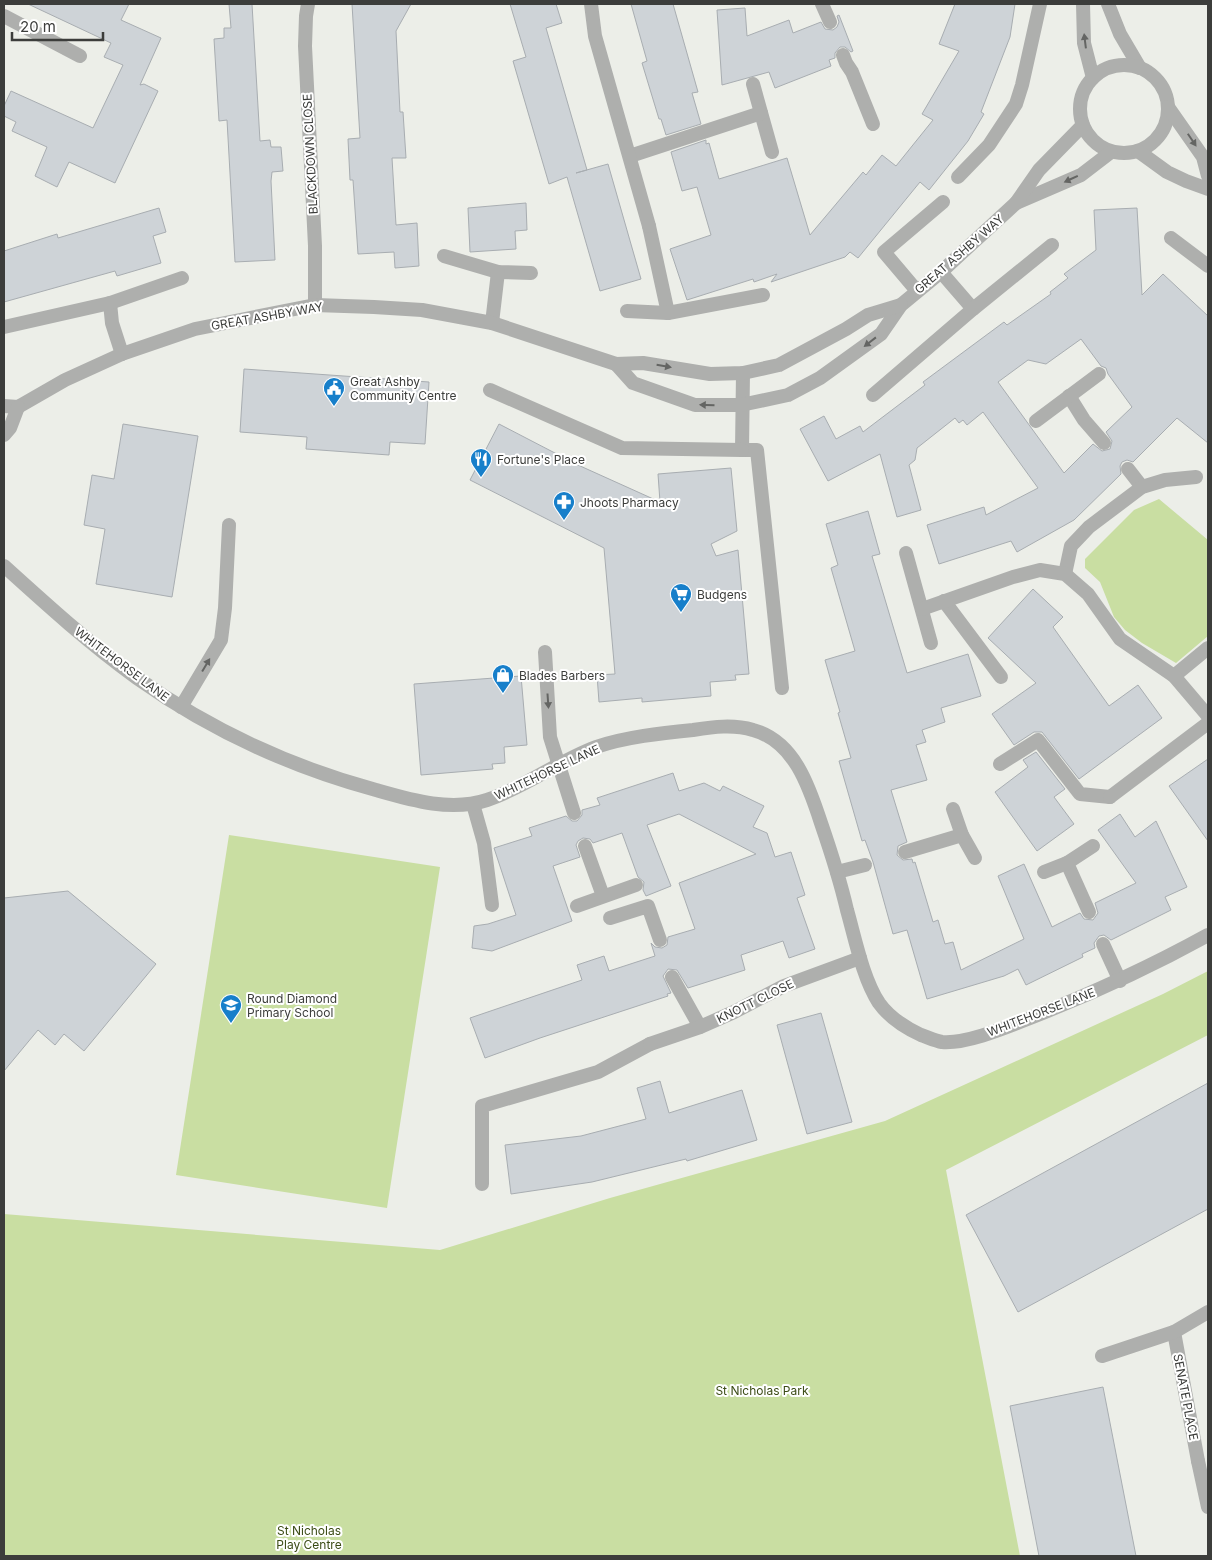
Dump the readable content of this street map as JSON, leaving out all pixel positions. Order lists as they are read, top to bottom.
{
  "streets": {
    "street": [
      "BLACKDOWN CLOSE",
      "GREAT ASHBY WAY",
      "WHITEHORSE LANE",
      "KNOTT CLOSE",
      "SENATE PLACE"
    ]
  },
  "crossings": [
    ["BLACKDOWN CLOSE", "GREAT ASHBY WAY"],
    ["WHITEHORSE LANE", "KNOTT CLOSE"]
  ],
  "parks": ["St Nicholas Park", "St Nicholas Play Centre"],
  "places": {
    "public building": ["Great Ashby Community Centre"],
    "restaurant": ["Fortune's Place"],
    "pharmacy": ["Jhoots Pharmacy"],
    "supermarket": ["Budgens"],
    "shop": ["Blades Barbers"],
    "school or university": ["Round Diamond Primary School"]
  },
  "scale_bar": "20 m"
}
